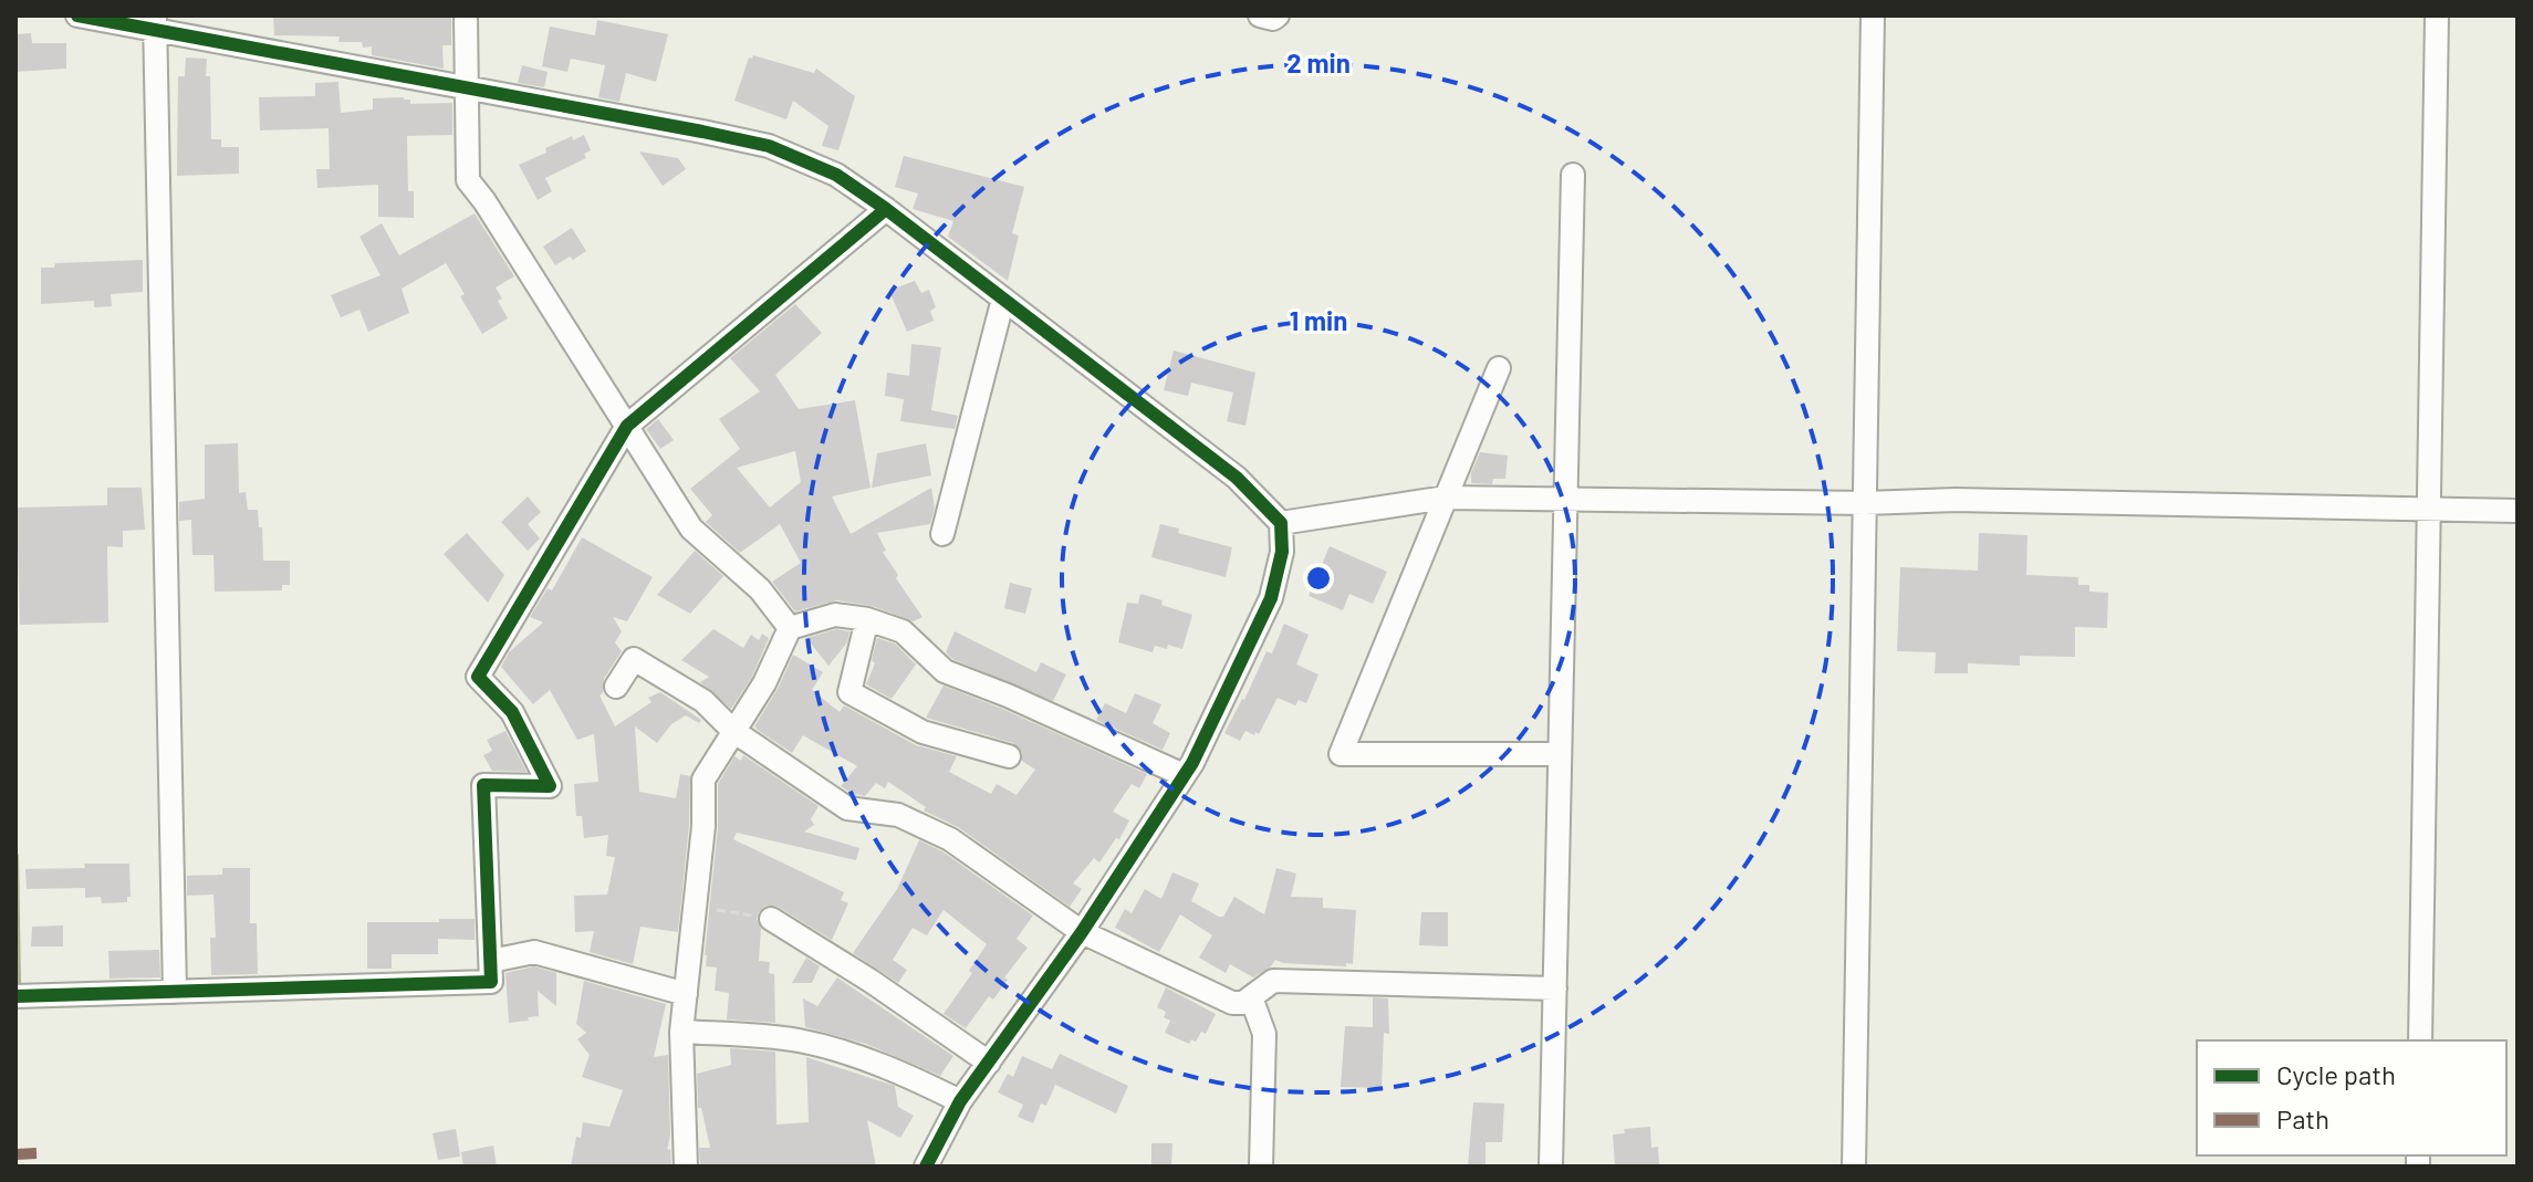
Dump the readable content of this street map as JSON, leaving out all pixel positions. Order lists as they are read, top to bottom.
{
  "legend": ["Cycle path", "Path"],
  "rings": ["2 min", "1 min"]
}
